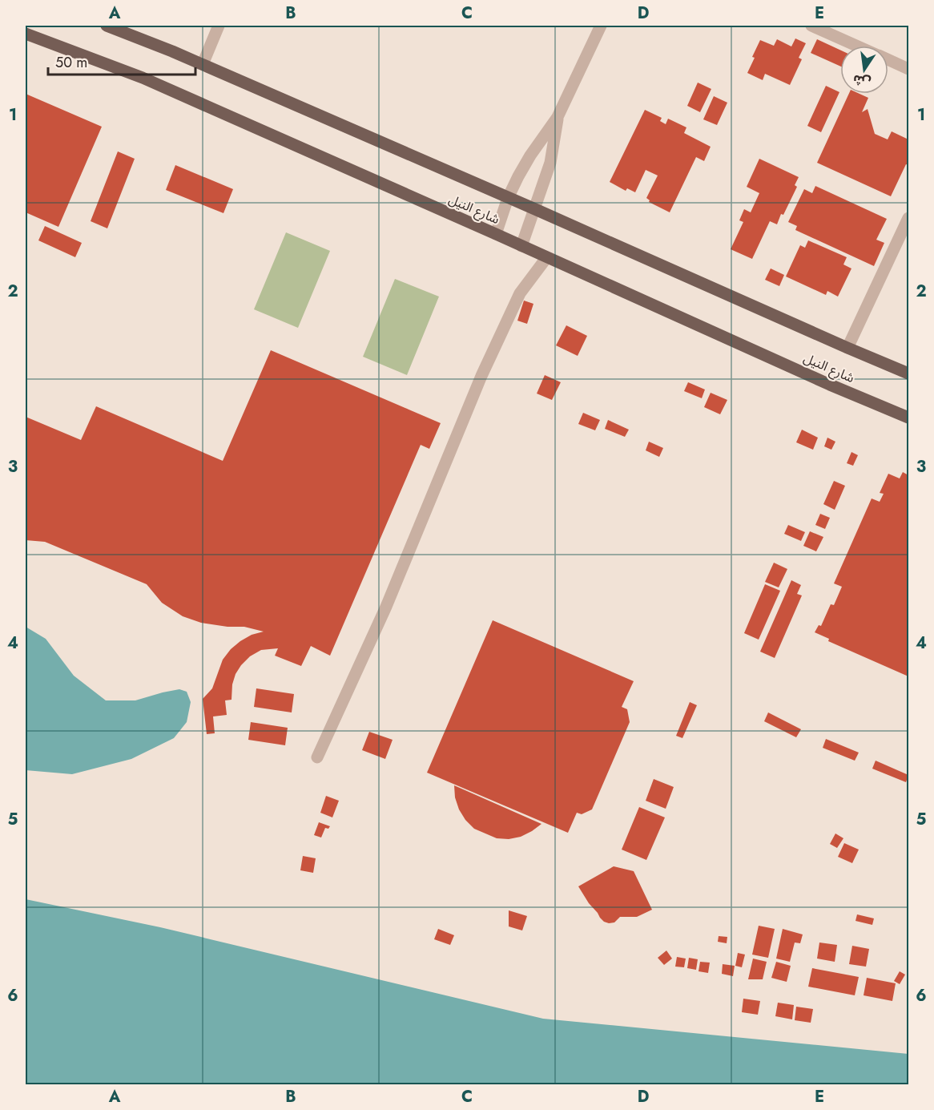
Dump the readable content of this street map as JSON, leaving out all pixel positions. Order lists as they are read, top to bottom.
{
  "streets": {
    "main road": ["شارع النيل"]
  },
  "scale_bar": "50 m",
  "north": "bottom",
  "grid": {
    "columns": [
      "A",
      "B",
      "C",
      "D",
      "E"
    ],
    "rows": [
      "1",
      "2",
      "3",
      "4",
      "5",
      "6"
    ]
  }
}
